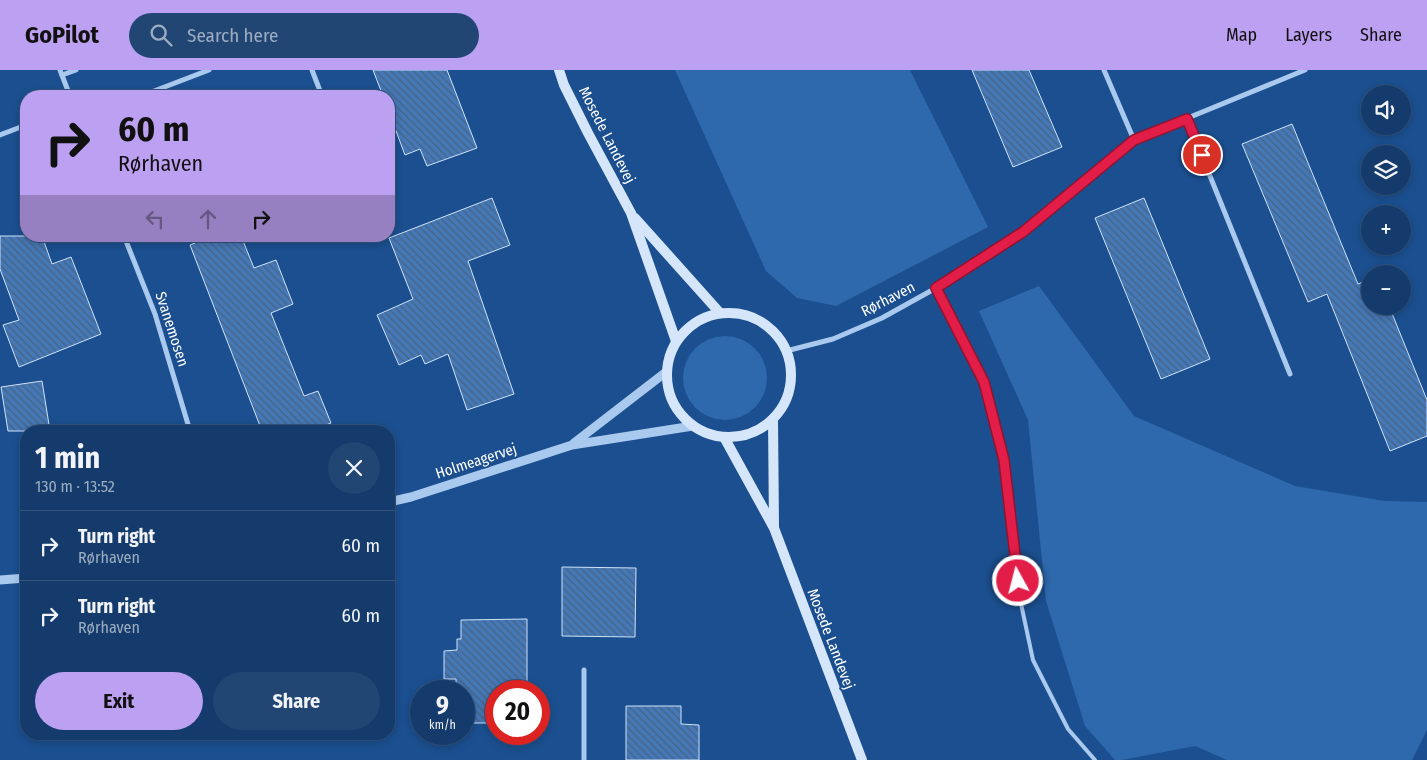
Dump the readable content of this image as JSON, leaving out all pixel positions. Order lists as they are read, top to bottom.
{
  "streets": {
    "main road": ["Mosede Landevej"],
    "street": ["Rørhaven", "Svanemosen", "Holmeagervej"]
  },
  "crossings": [
    ["Mosede Landevej", "Rørhaven"],
    ["Mosede Landevej", "Holmeagervej"],
    ["Rørhaven", "Holmeagervej"]
  ],
  "page": {
    "header": "GoPilot",
    "search": "Search here",
    "nav": ["Map", "Layers", "Share"],
    "map_buttons": ["+", "−"],
    "turn": ["60 m", "Rørhaven"],
    "heading": ["1 min", "130 m · 13:52"],
    "list": [
      {
        "name": "Turn right",
        "note": "Rørhaven",
        "value": "60 m"
      },
      {
        "name": "Turn right",
        "note": "Rørhaven",
        "value": "60 m"
      }
    ],
    "buttons": ["Exit", "Share"],
    "speed": "9 km/h",
    "limit": "20"
  }
}
